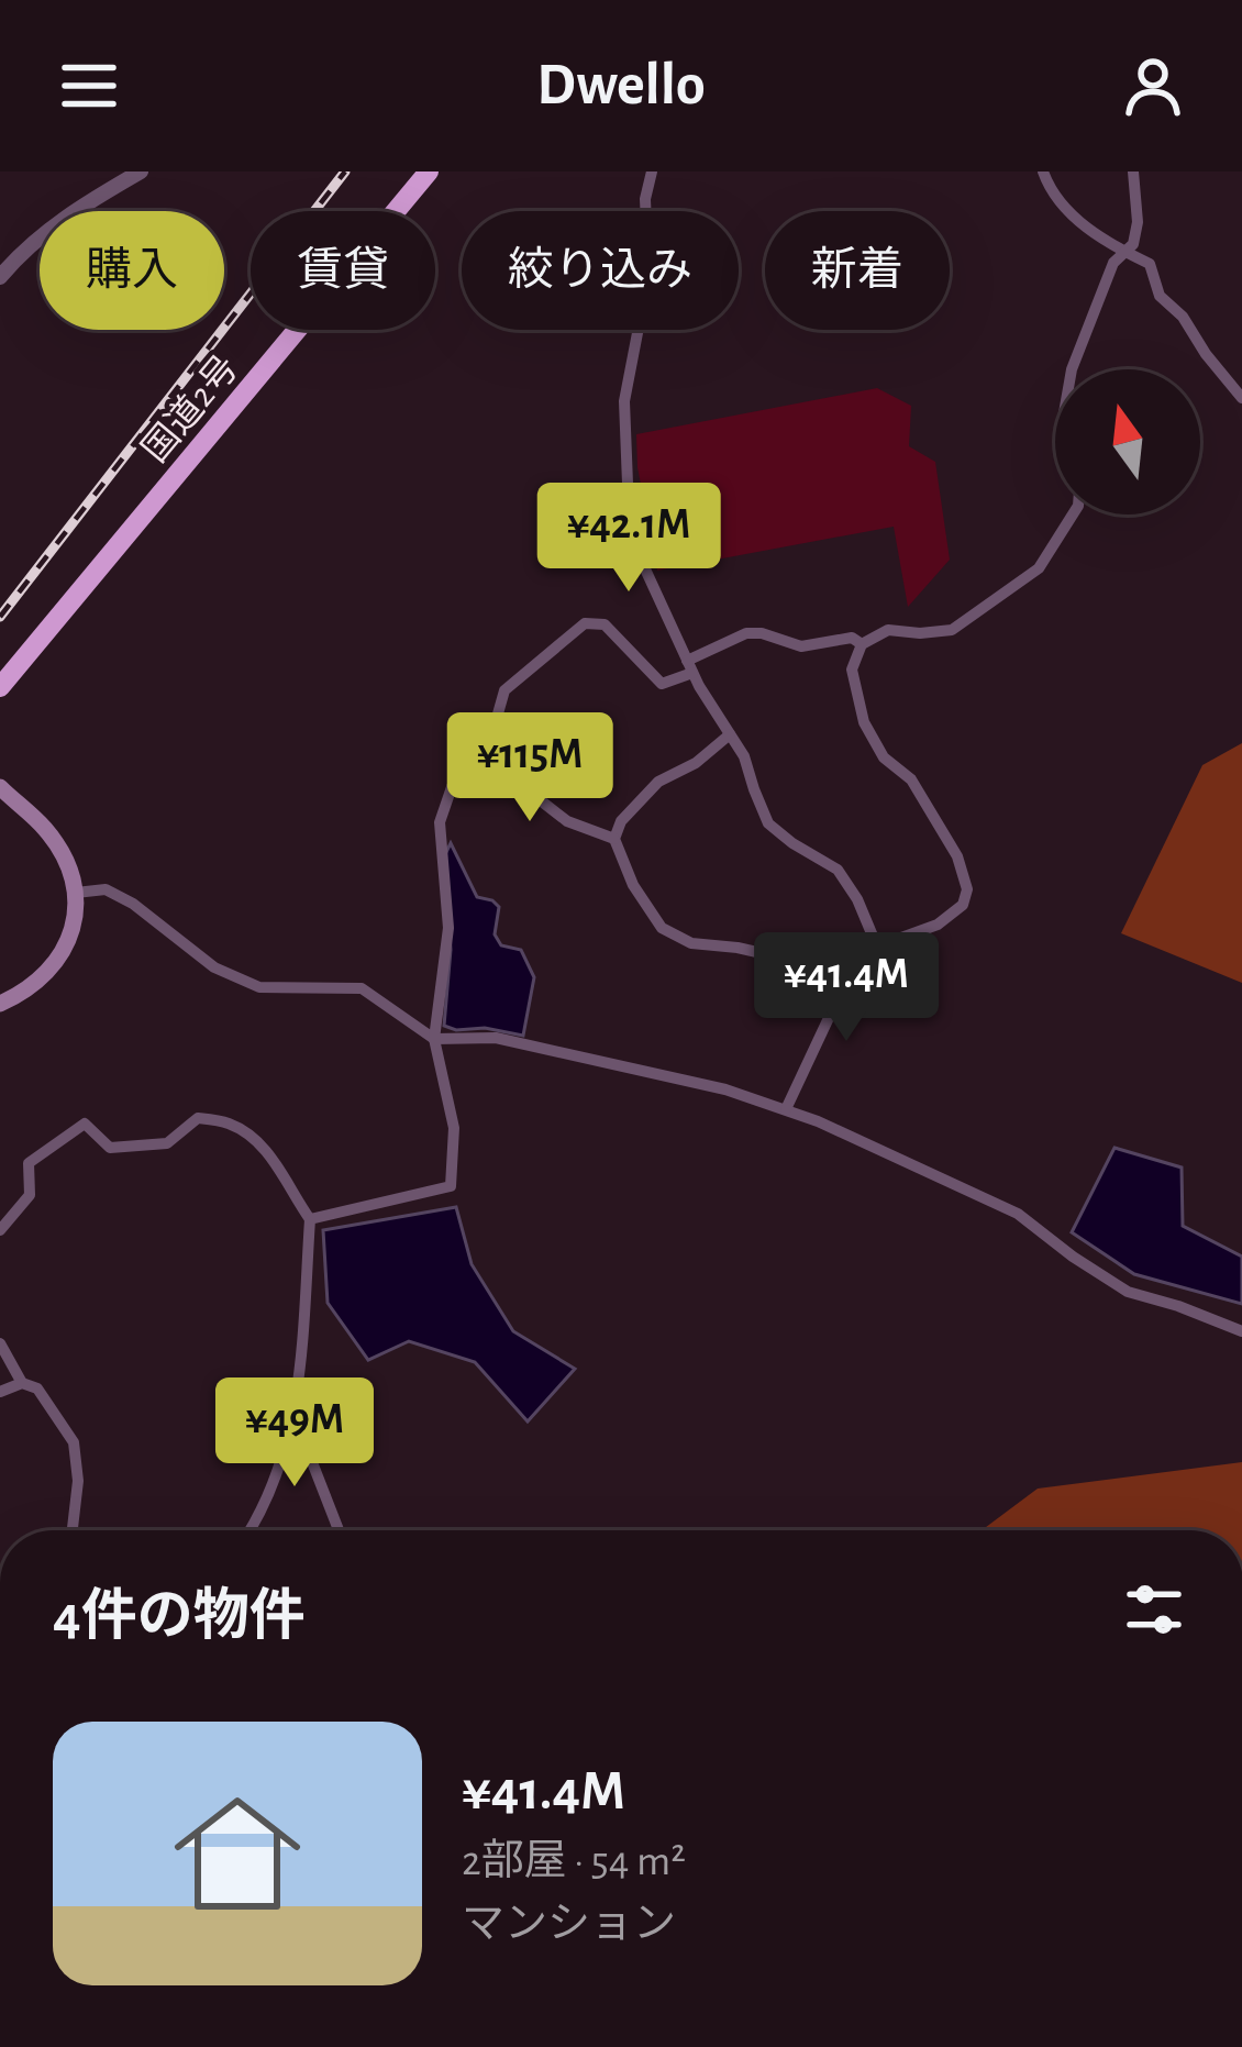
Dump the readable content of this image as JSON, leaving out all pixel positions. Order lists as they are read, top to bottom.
{
  "streets": {
    "highway": ["国道2号"]
  },
  "north": "top",
  "page": {
    "header": "Dwello",
    "chip": [
      "購入",
      "賃貸",
      "絞り込み",
      "新着"
    ],
    "price": [
      "¥42.1M",
      "¥115M",
      "¥41.4M",
      "¥49M"
    ],
    "heading": "4件の物件",
    "list": [
      {
        "name": "¥41.4M",
        "note": "2部屋 · 54 m² · マンション"
      }
    ]
  }
}
